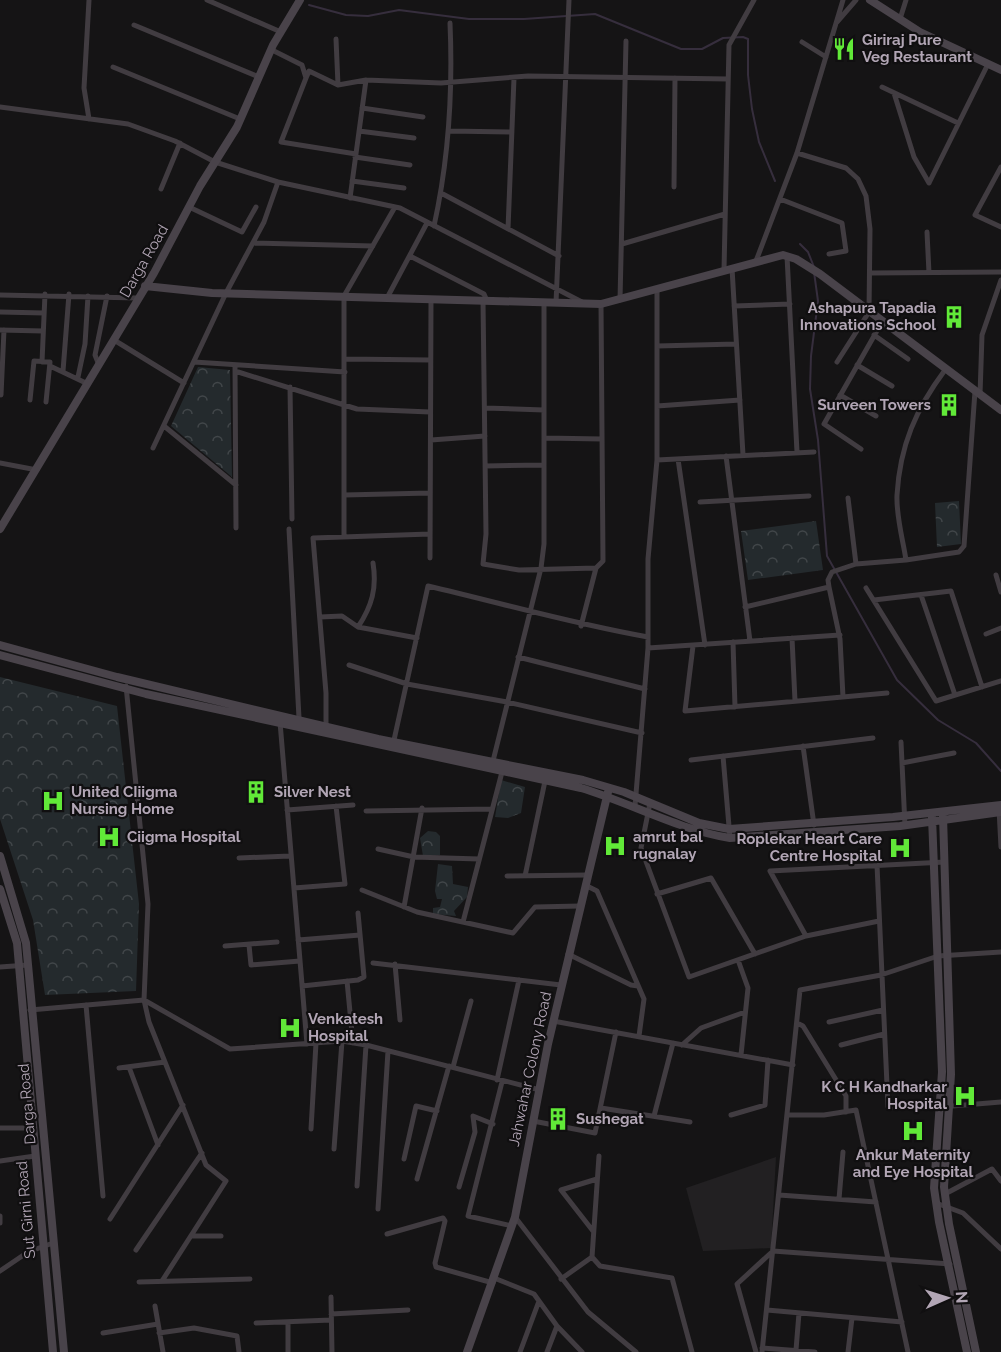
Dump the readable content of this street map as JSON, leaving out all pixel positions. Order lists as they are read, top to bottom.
{
  "streets": {
    "street": ["Darga Road", "Jahwahar Colony Road", "Sut Girni Road"]
  },
  "places": {
    "restaurant": ["Giriraj Pure Veg Restaurant"],
    "building": [
      "Ashapura Tapadia Innovations School",
      "Surveen Towers",
      "Silver Nest",
      "Sushegat"
    ],
    "hospital": [
      "United CIiigma Nursing Home",
      "Ciigma Hospital",
      "amrut bal rugnalay",
      "Roplekar Heart Care Centre Hospital",
      "Venkatesh Hospital",
      "K C H Kandharkar Hospital",
      "Ankur Maternity and Eye Hospital"
    ]
  },
  "north": "right"
}
